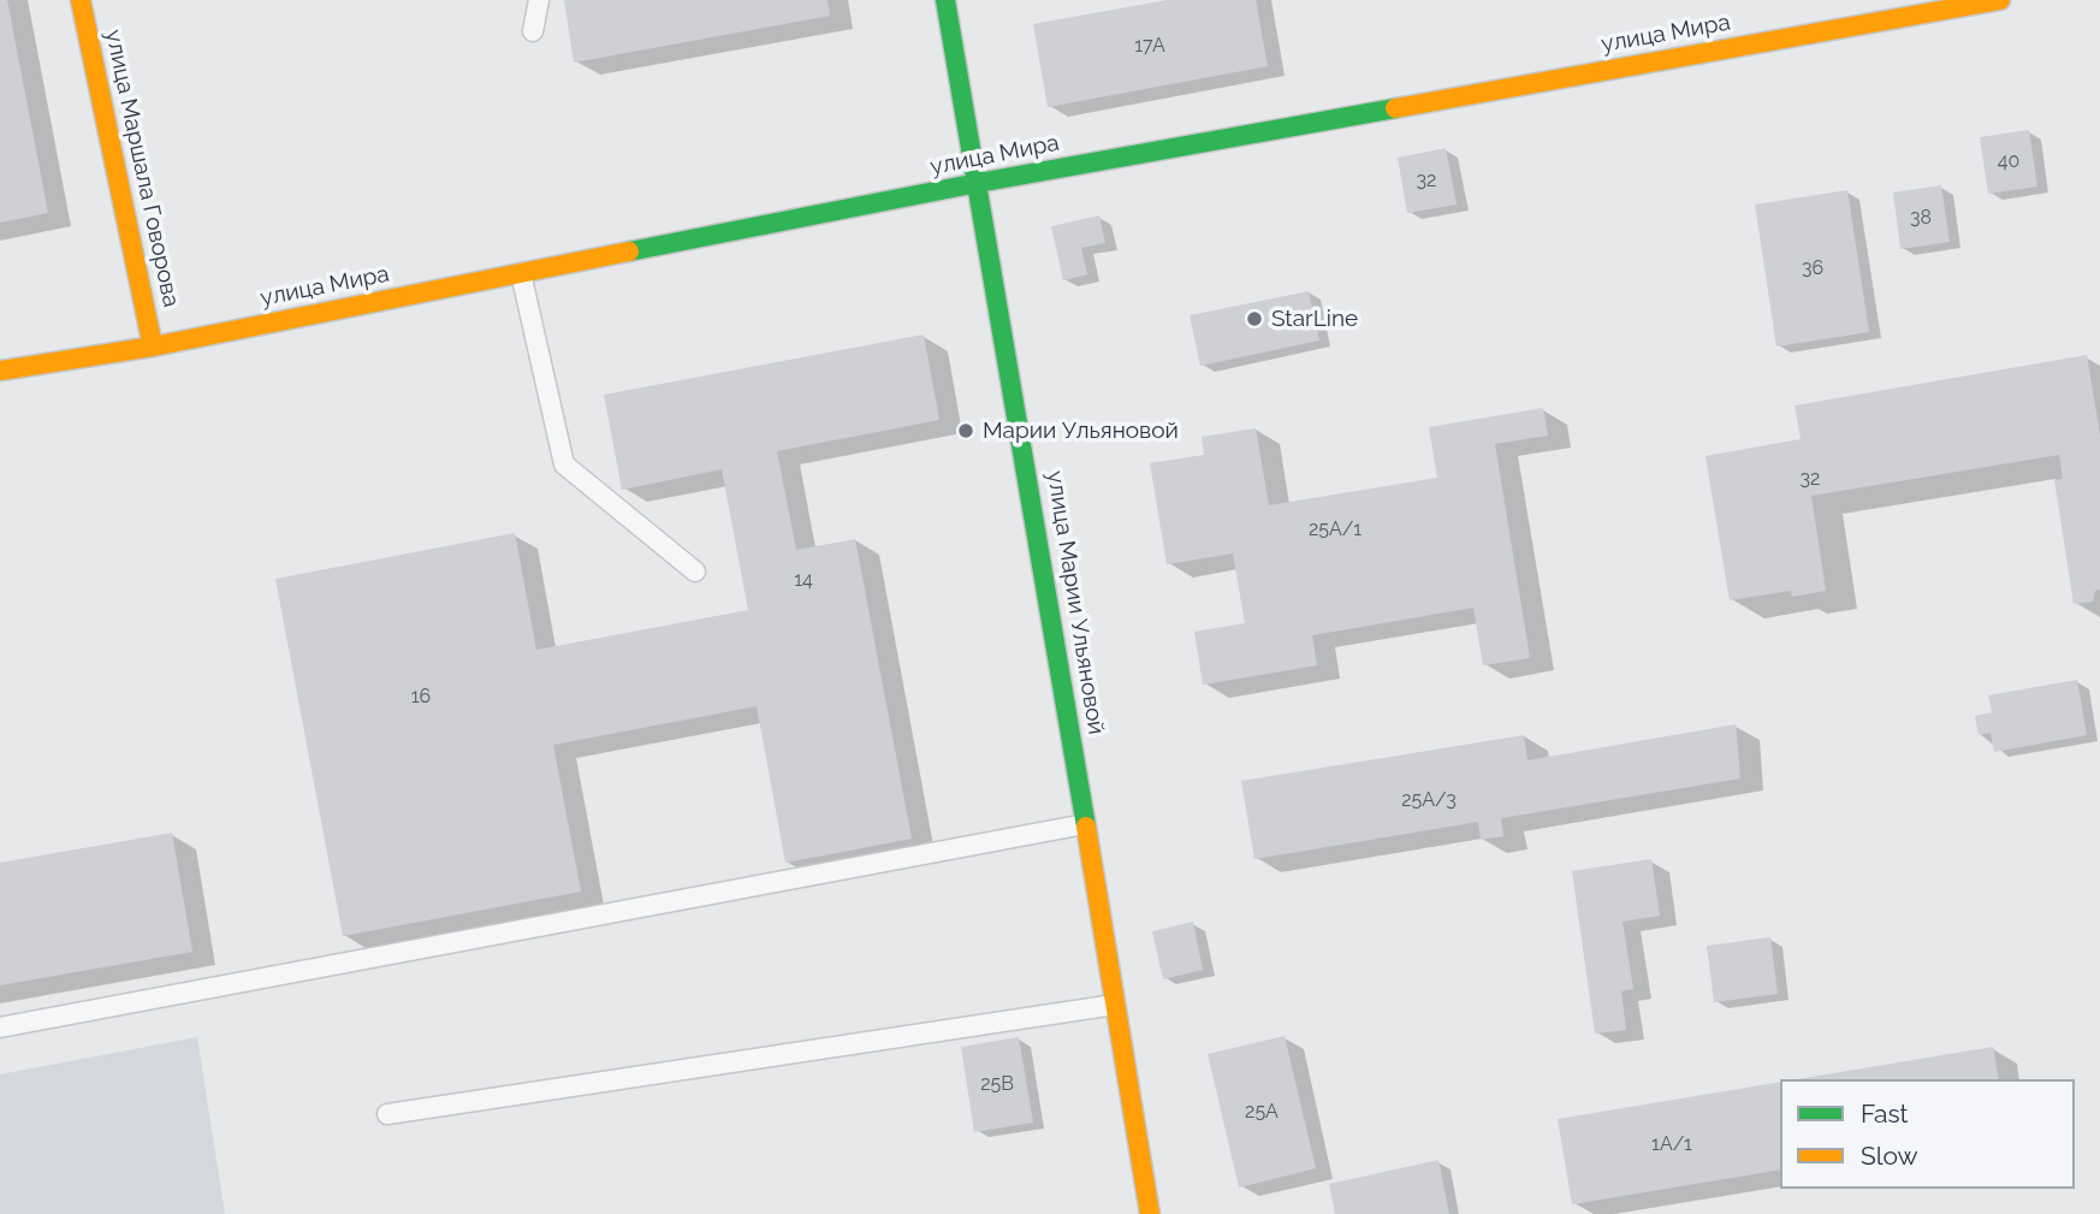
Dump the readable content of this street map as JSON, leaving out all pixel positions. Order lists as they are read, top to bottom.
{
  "streets": {
    "main road": ["улица Мира", "улица Маршала Говорова", "улица Марии Ульяновой"]
  },
  "crossings": [
    ["улица Мира", "улица Маршала Говорова"],
    ["улица Мира", "улица Марии Ульяновой"]
  ],
  "places": ["StarLine", "Марии Ульяновой"],
  "house_numbers": [
    "17А",
    "40",
    "32",
    "38",
    "36",
    "32",
    "25А/1",
    "14",
    "16",
    "25А/3",
    "25В",
    "25А",
    "1А/1"
  ],
  "legend": ["Fast", "Slow"]
}
